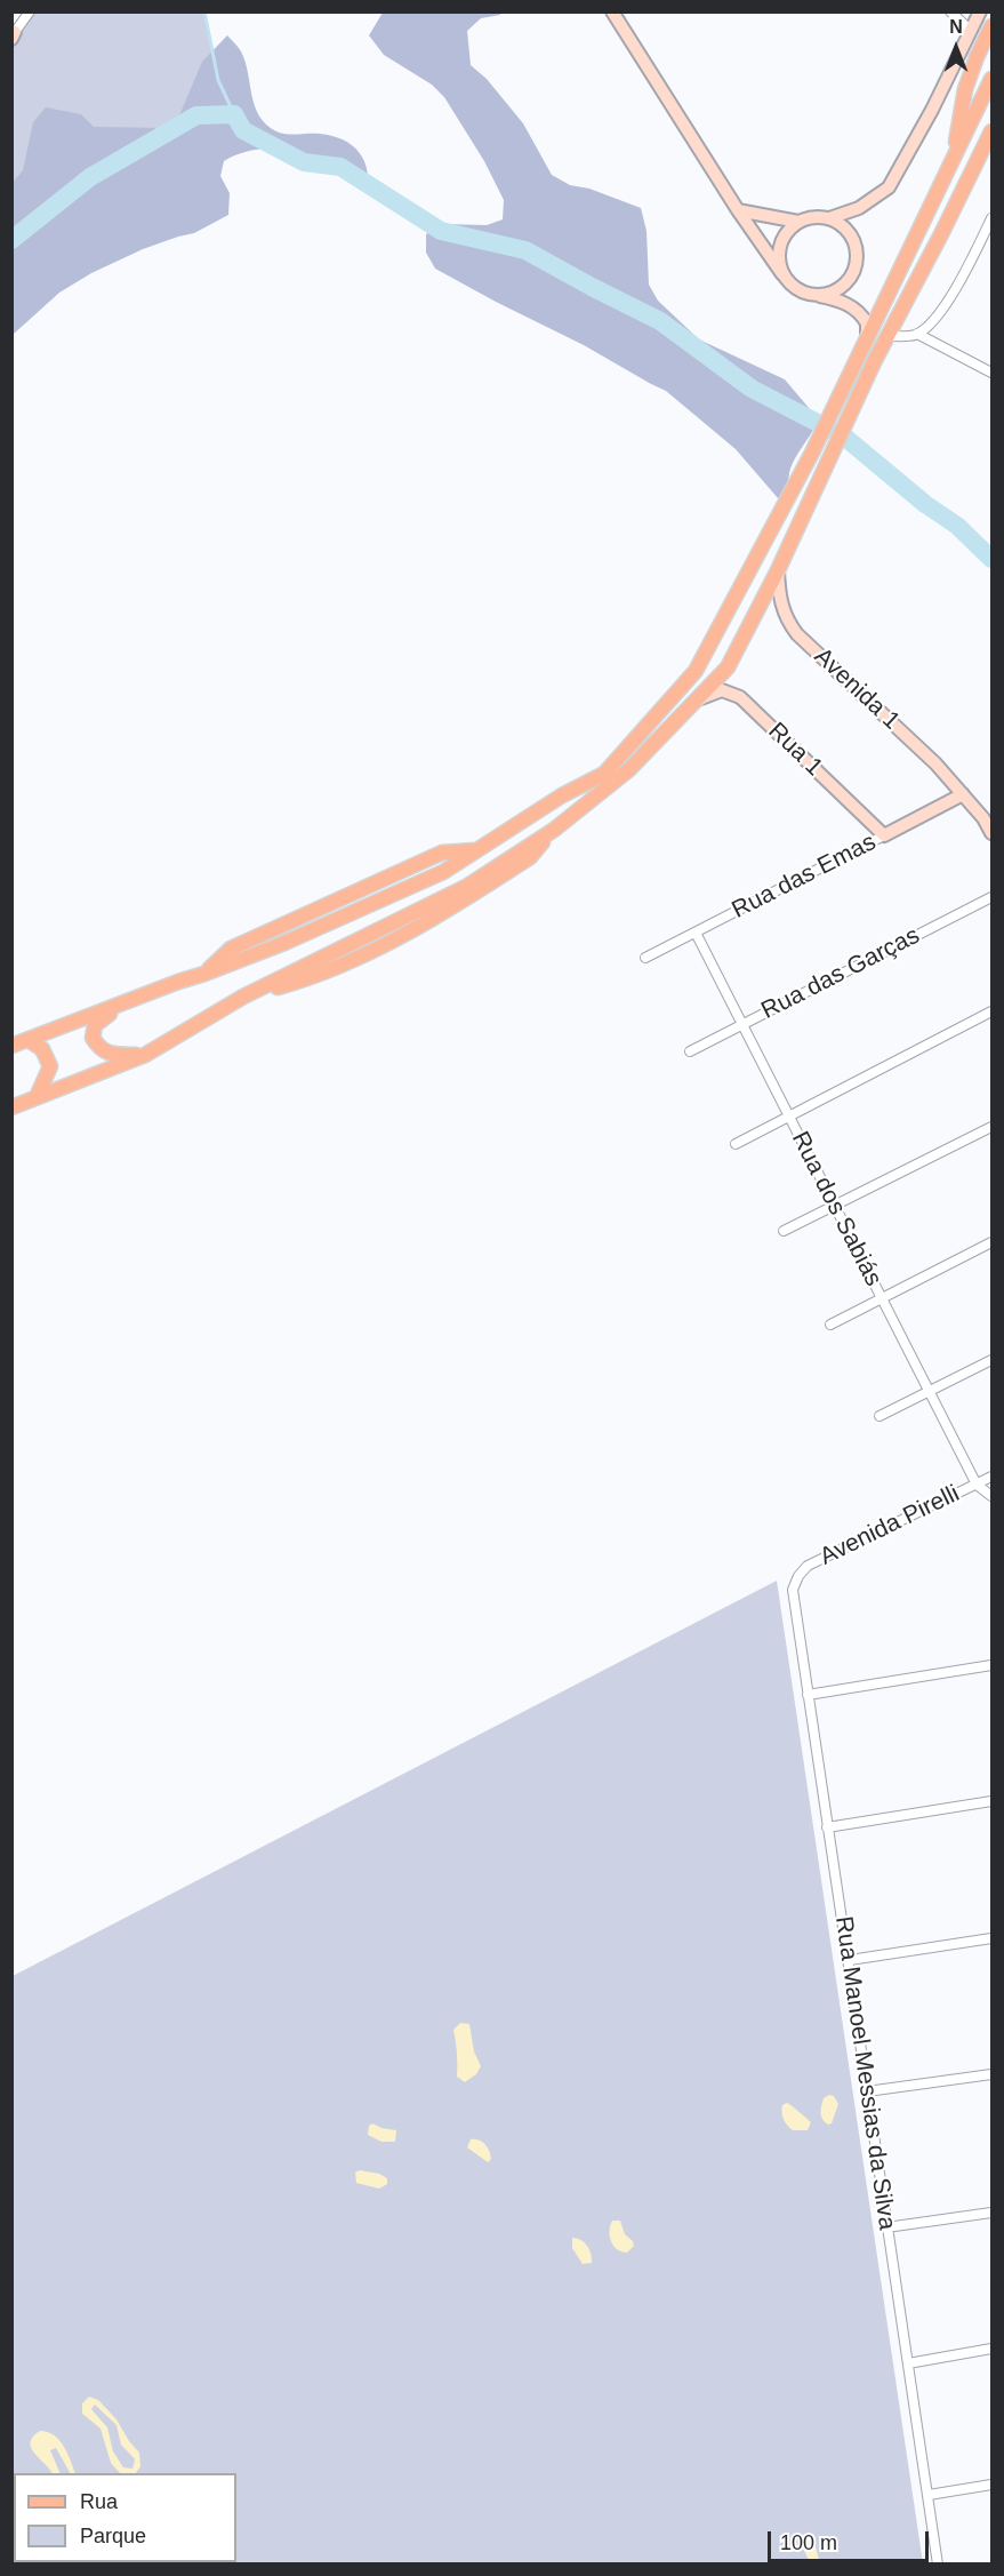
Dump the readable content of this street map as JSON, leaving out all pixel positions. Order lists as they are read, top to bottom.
{
  "streets": {
    "main road": ["Avenida 1", "Rua 1", "Rua das Emas"],
    "street": [
      "Rua das Garças",
      "Rua dos Sabiás",
      "Avenida Pirelli",
      "Rua Manoel Messias da Silva"
    ]
  },
  "crossings": [
    ["Avenida 1", "Rua das Emas"],
    ["Rua 1", "Rua das Emas"],
    ["Rua das Emas", "Rua dos Sabiás"],
    ["Rua das Garças", "Rua dos Sabiás"],
    ["Rua dos Sabiás", "Avenida Pirelli"],
    ["Avenida Pirelli", "Rua Manoel Messias da Silva"]
  ],
  "legend": ["Rua", "Parque"],
  "scale_bar": "100 m",
  "north": "top"
}
